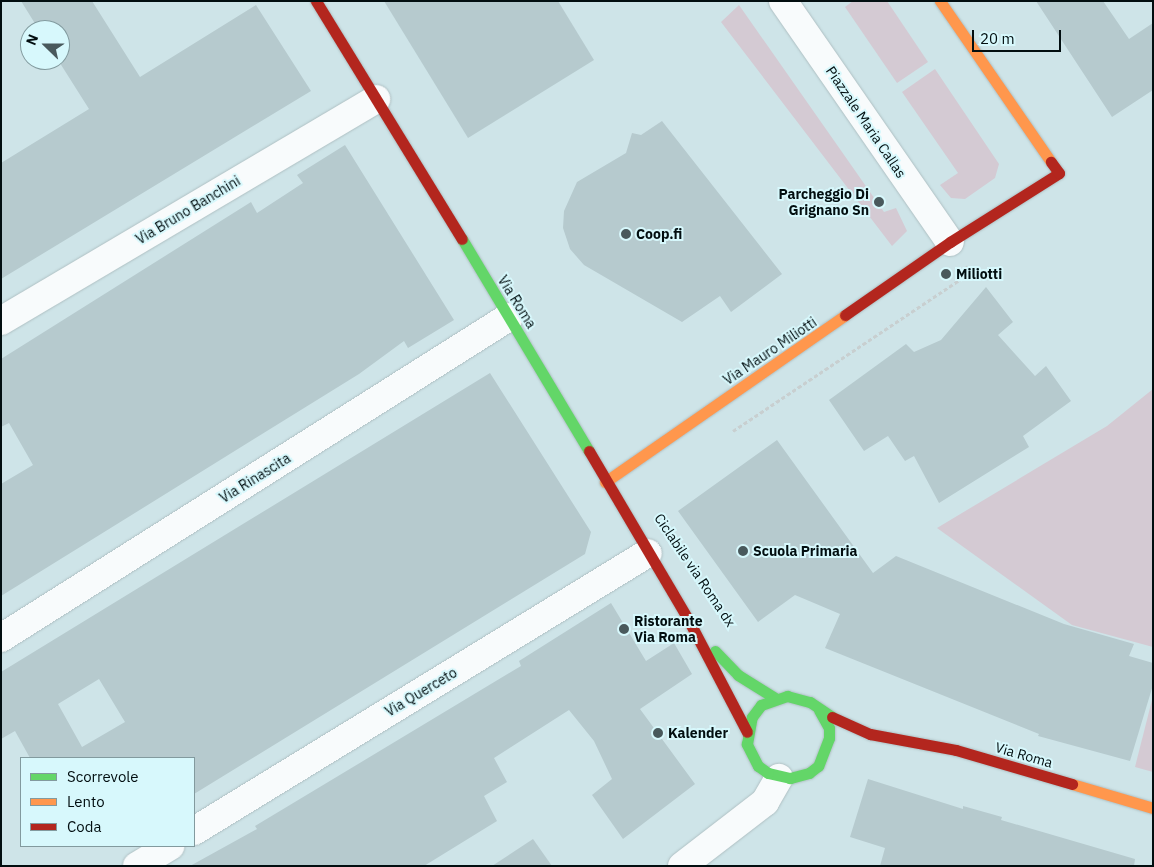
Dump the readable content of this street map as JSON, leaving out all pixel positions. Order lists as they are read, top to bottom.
{
  "streets": {
    "street": [
      "Piazzale Maria Callas",
      "Via Bruno Banchini",
      "Via Roma",
      "Via Mauro Miliotti",
      "Via Rinascita",
      "Via Querceto"
    ],
    "path": ["Ciclabile via Roma dx"]
  },
  "crossings": [
    ["Piazzale Maria Callas", "Via Mauro Miliotti"],
    ["Via Bruno Banchini", "Via Roma"],
    ["Via Roma", "Via Mauro Miliotti"],
    ["Via Roma", "Via Rinascita"],
    ["Via Roma", "Via Querceto"]
  ],
  "places": [
    "Parcheggio Di Grignano Sn",
    "Coop.fi",
    "Miliotti",
    "Scuola Primaria",
    "Ristorante Via Roma",
    "Kalender"
  ],
  "legend": ["Scorrevole", "Lento", "Coda"],
  "scale_bar": "20 m",
  "north": "left"
}
